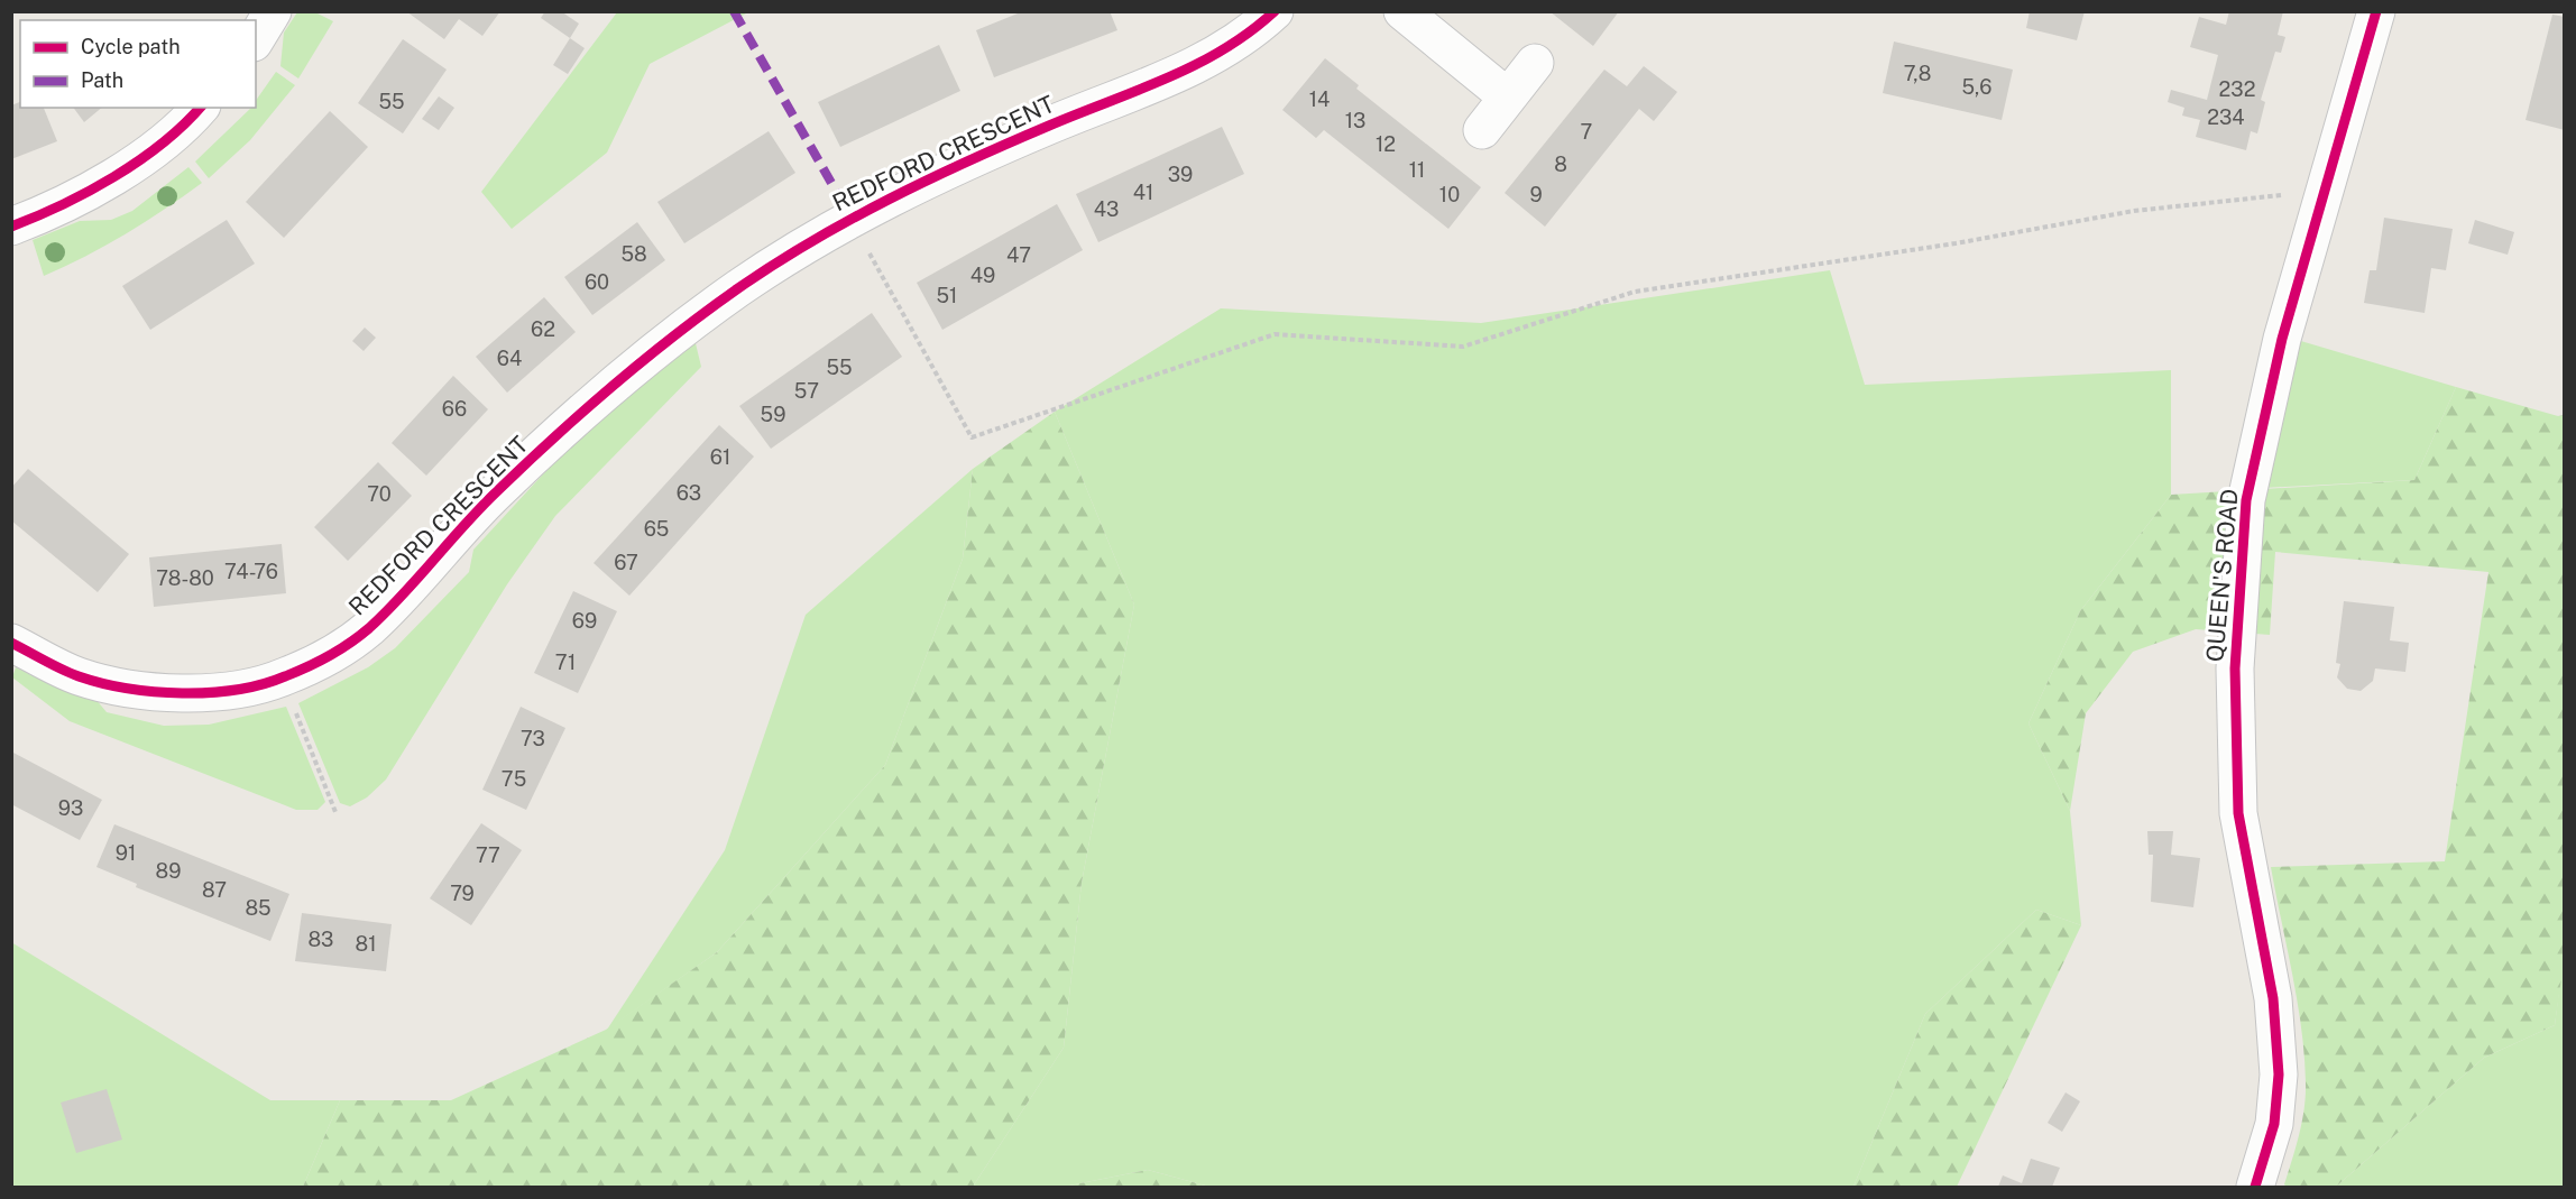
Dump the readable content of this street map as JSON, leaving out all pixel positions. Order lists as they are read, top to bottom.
{
  "streets": {
    "street": ["REDFORD CRESCENT", "QUEEN'S ROAD"]
  },
  "house_numbers": [
    "7,8",
    "5,6",
    "232",
    "14",
    "55",
    "234",
    "13",
    "7",
    "12",
    "8",
    "11",
    "39",
    "41",
    "10",
    "9",
    "43",
    "58",
    "47",
    "49",
    "60",
    "51",
    "62",
    "64",
    "55",
    "57",
    "66",
    "59",
    "61",
    "63",
    "70",
    "65",
    "67",
    "74-76",
    "78-80",
    "69",
    "71",
    "73",
    "75",
    "93",
    "91",
    "77",
    "89",
    "87",
    "79",
    "85",
    "83",
    "81"
  ],
  "legend": ["Cycle path", "Path"]
}
